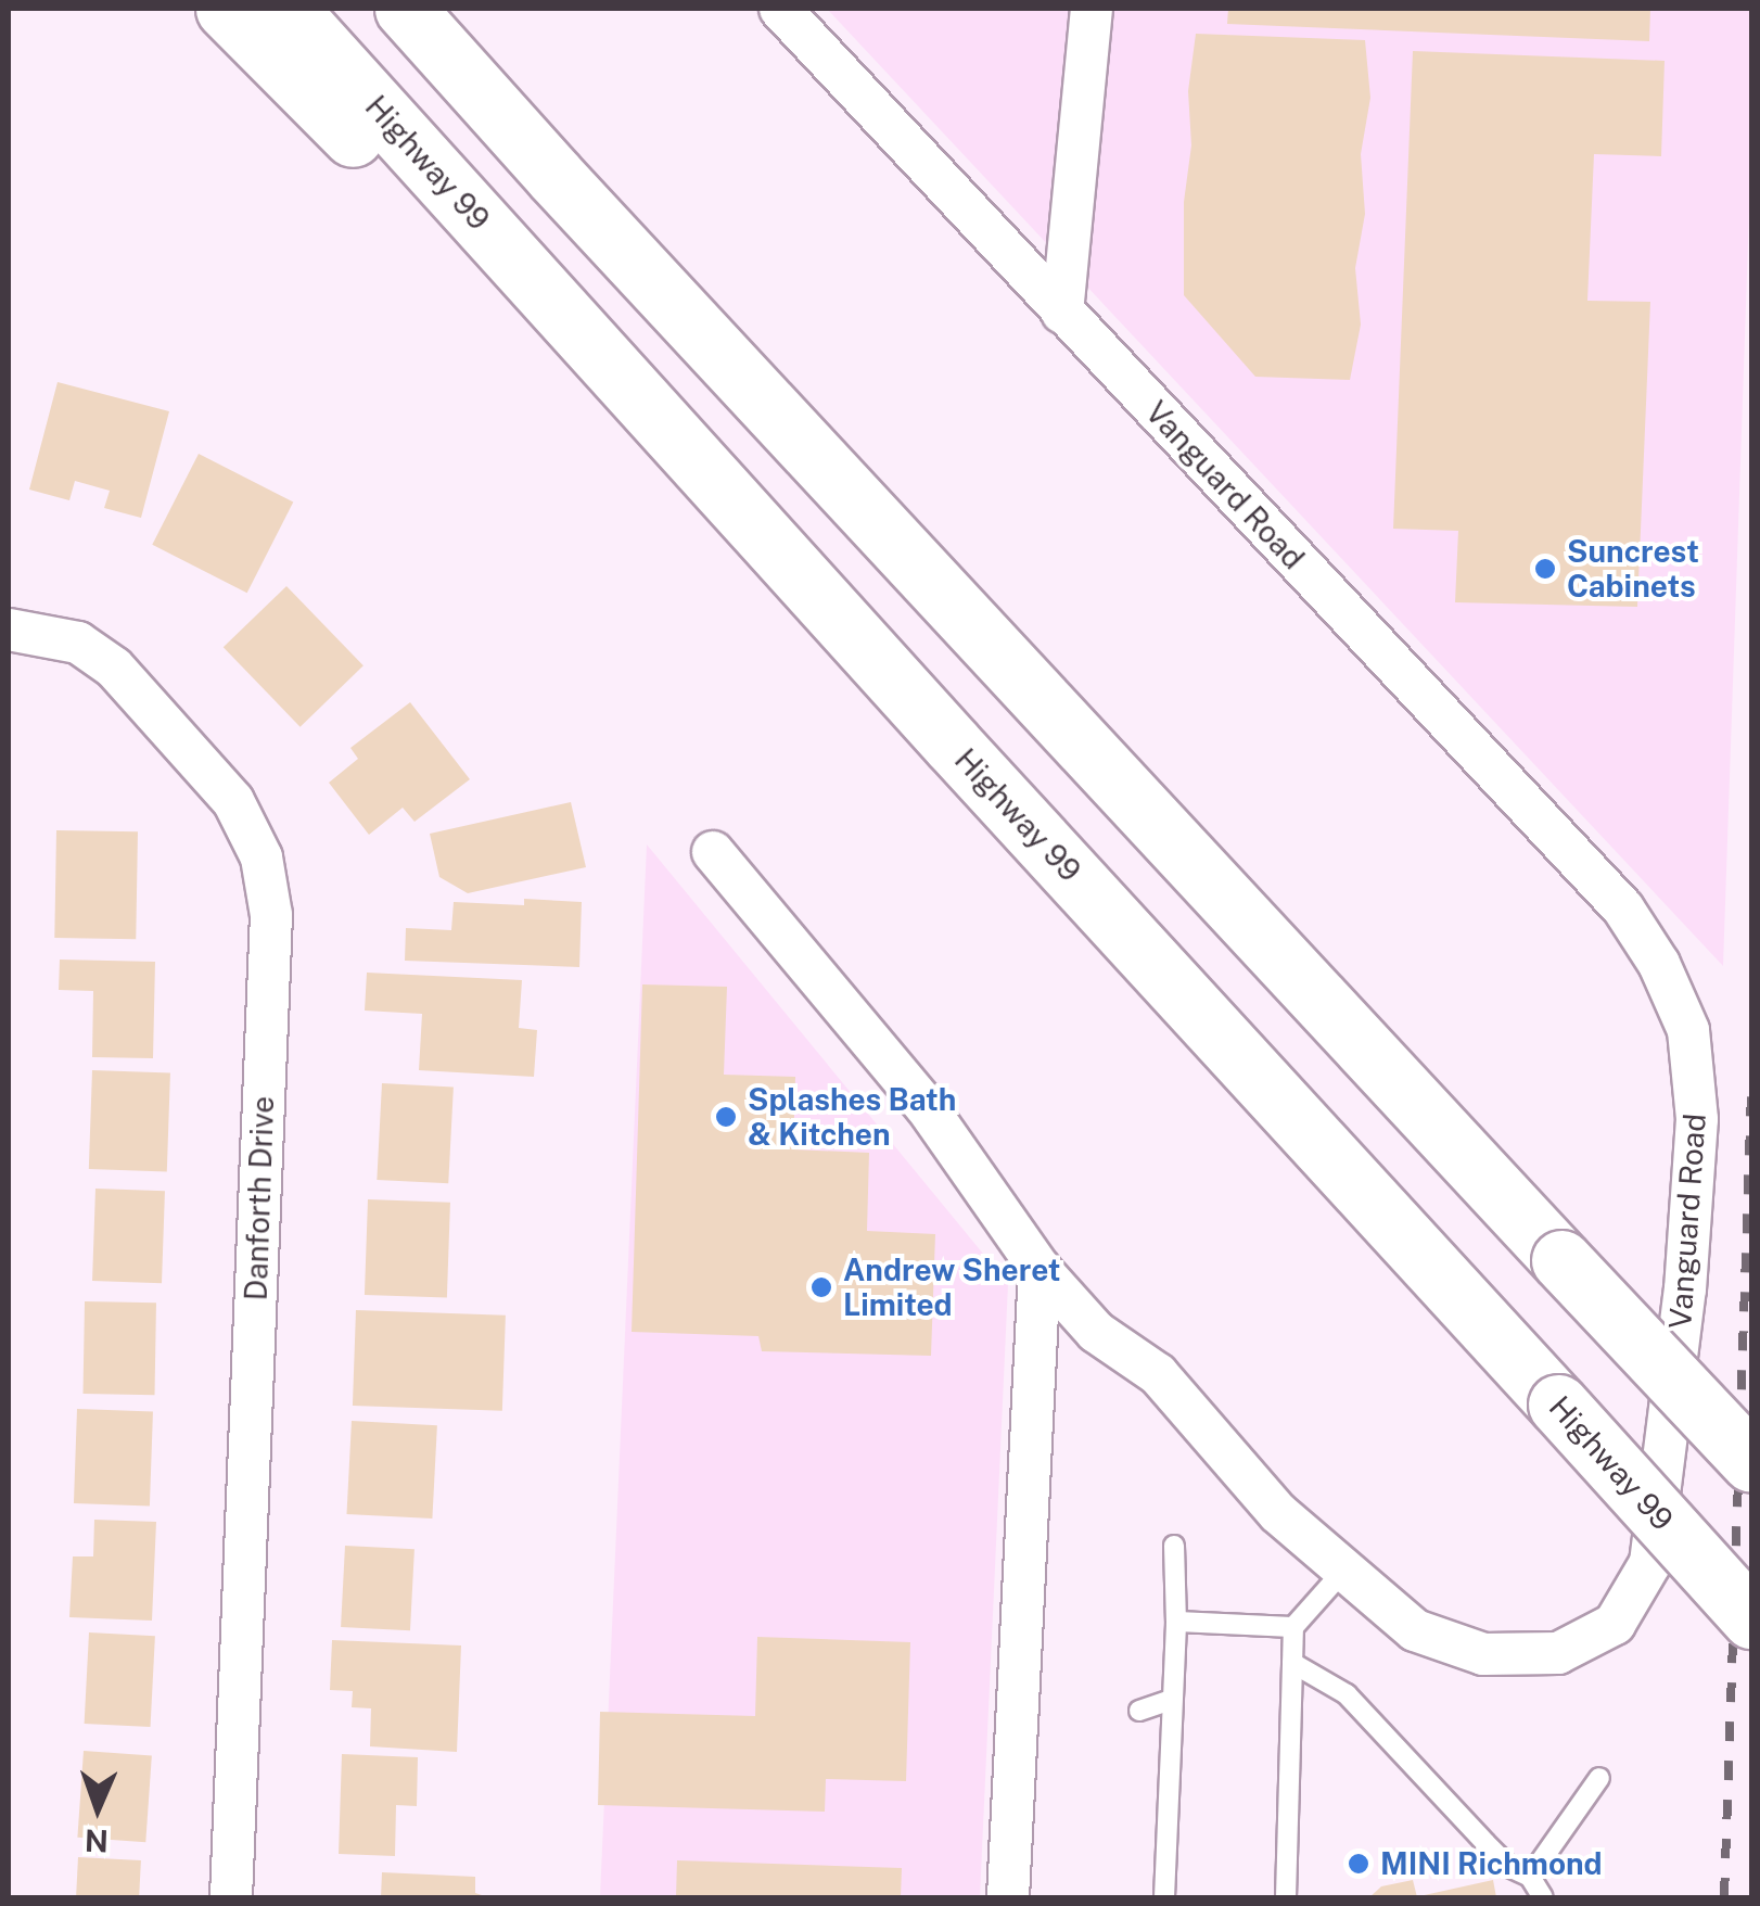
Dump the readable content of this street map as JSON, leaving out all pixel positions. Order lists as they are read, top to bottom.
{
  "streets": {
    "highway": ["Highway 99"],
    "street": ["Vanguard Road", "Danforth Drive"]
  },
  "places": [
    "Suncrest Cabinets",
    "Splashes Bath & Kitchen",
    "Andrew Sheret Limited",
    "MINI Richmond"
  ],
  "north": "bottom"
}
